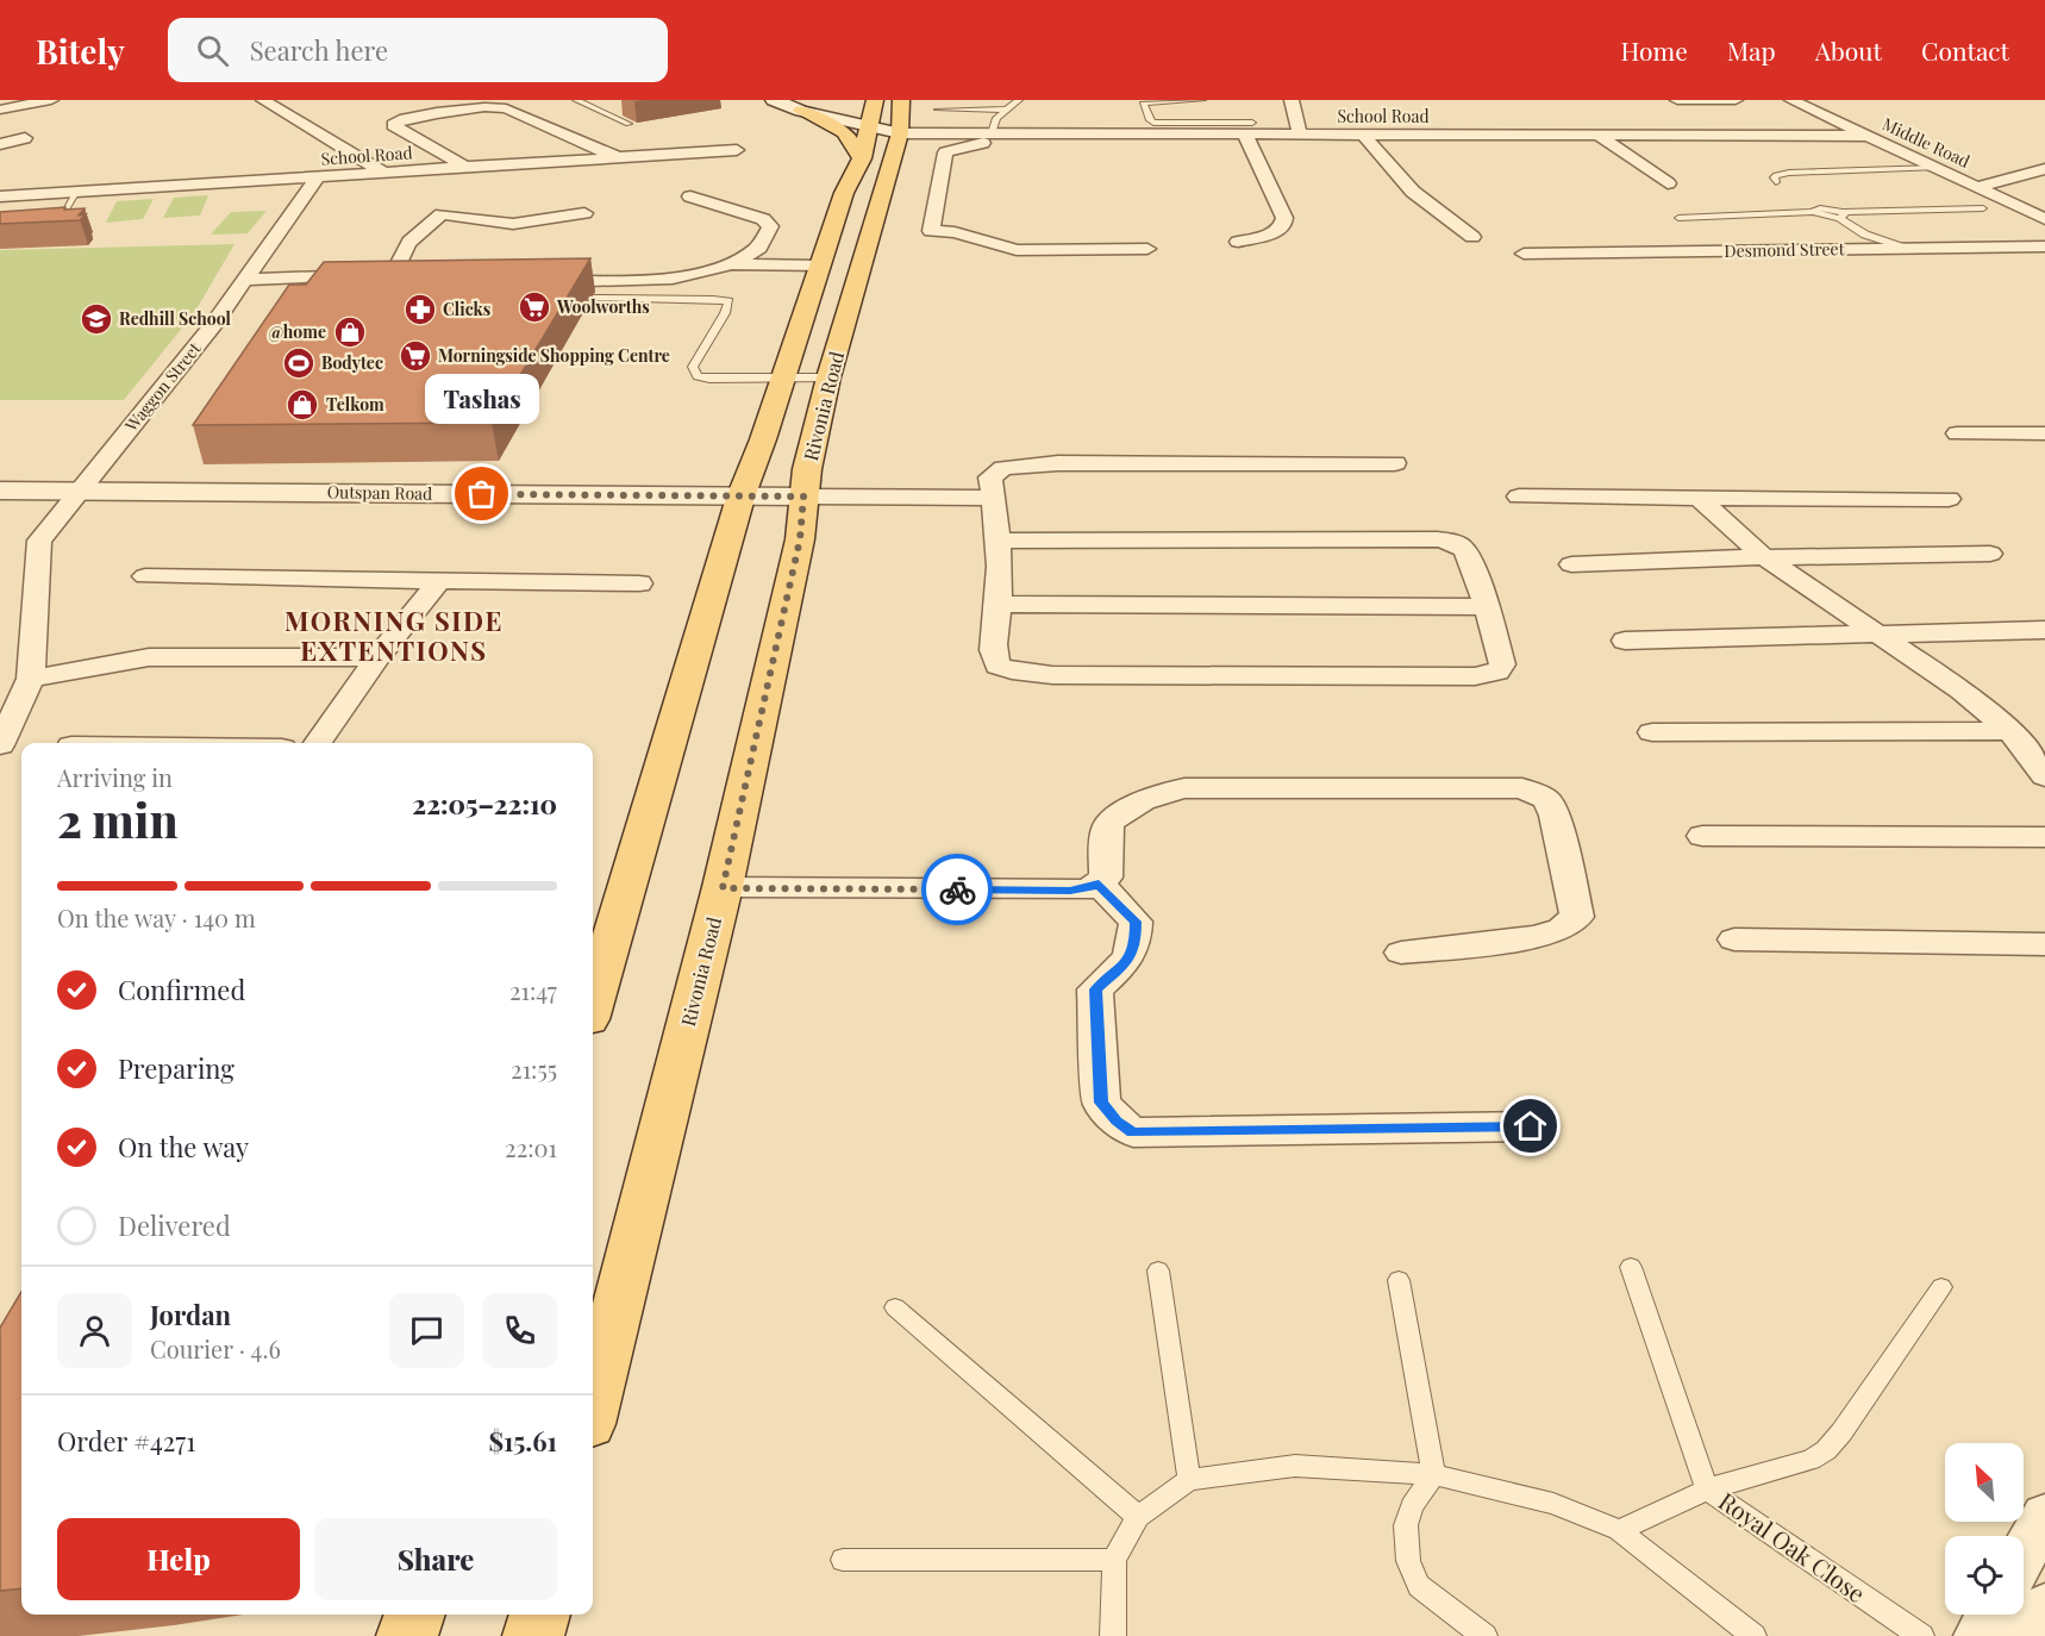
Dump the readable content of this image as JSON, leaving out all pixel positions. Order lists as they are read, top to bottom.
{
  "streets": {
    "main road": ["Rivonia Road"],
    "street": [
      "School Road",
      "Middle Road",
      "Desmond Street",
      "Waggon Street",
      "Outspan Road"
    ],
    "lane": ["Royal Oak Close"]
  },
  "crossings": [
    ["School Road", "Middle Road"],
    ["School Road", "Waggon Street"],
    ["School Road", "Rivonia Road"],
    ["Waggon Street", "Outspan Road"],
    ["Rivonia Road", "Outspan Road"]
  ],
  "districts": ["MORNING SIDE EXTENTIONS"],
  "places": {
    "supermarket": ["Woolworths", "Morningside Shopping Centre"],
    "pharmacy": ["Clicks"],
    "school or university": ["Redhill School"],
    "shop": ["@home", "Telkom"],
    "sports": ["Bodytec"],
    "other": ["Tashas"]
  },
  "north": "top left",
  "page": {
    "header": "Bitely",
    "search": "Search here",
    "nav": [
      "Home",
      "Map",
      "About",
      "Contact"
    ],
    "bubble": "Tashas",
    "heading": ["2 min", "Arriving in", "22:05–22:10"],
    "panel": [
      "Jordan",
      "Courier · 4.6",
      "Order #4271",
      "$15.61"
    ],
    "bar": "On the way · 140 m",
    "list": [
      ["Confirmed", "21:47"],
      ["Preparing", "21:55"],
      ["On the way", "22:01"],
      "Delivered"
    ],
    "buttons": ["Help", "Share"]
  }
}
